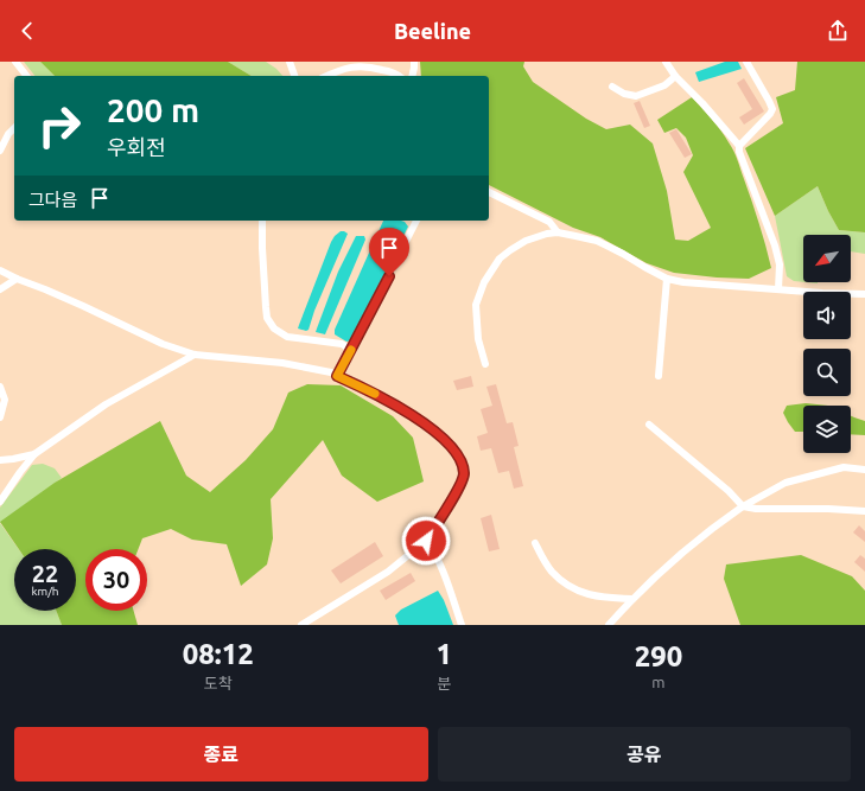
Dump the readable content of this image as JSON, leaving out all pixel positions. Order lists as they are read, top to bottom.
{
  "north": "bottom left",
  "page": {
    "header": "Beeline",
    "turn": ["200 m", "우회전"],
    "then": "그다음",
    "speed": "22 km/h",
    "limit": "30",
    "eta": [
      "08:12",
      "도착",
      "1",
      "분",
      "290",
      "m"
    ],
    "buttons": ["종료", "공유"]
  }
}
